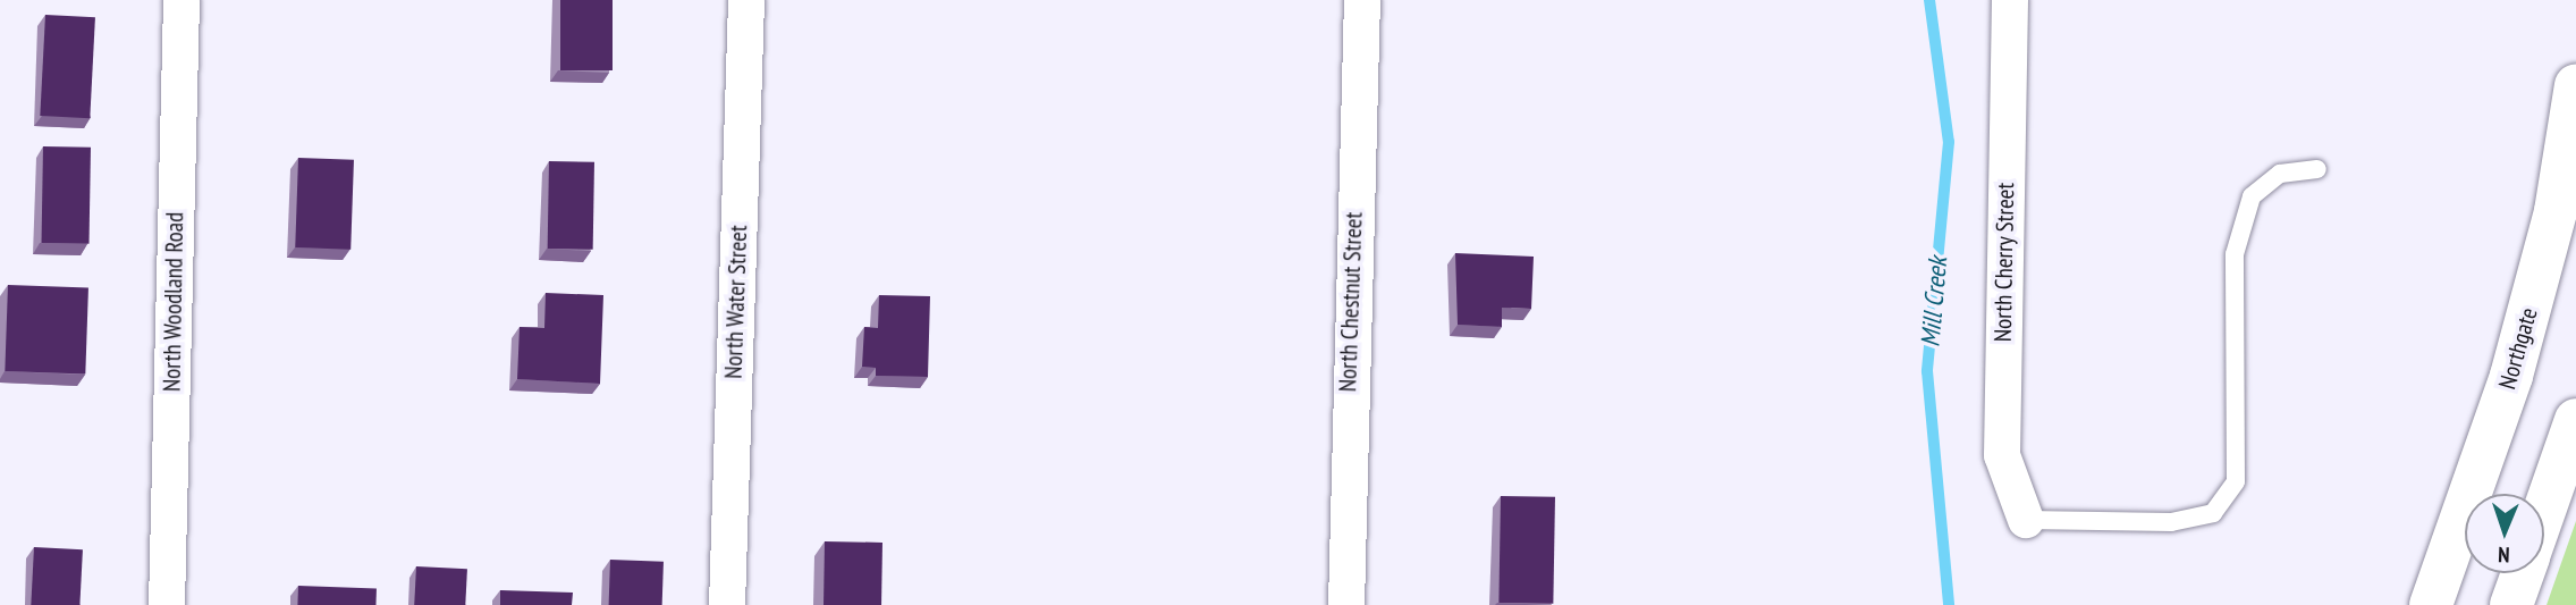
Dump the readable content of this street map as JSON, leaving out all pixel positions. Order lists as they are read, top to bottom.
{
  "streets": {
    "main road": ["Northgate"],
    "street": [
      "North Cherry Street",
      "North Woodland Road",
      "North Water Street",
      "North Chestnut Street"
    ]
  },
  "water": ["Mill Creek"],
  "north": "bottom"
}
